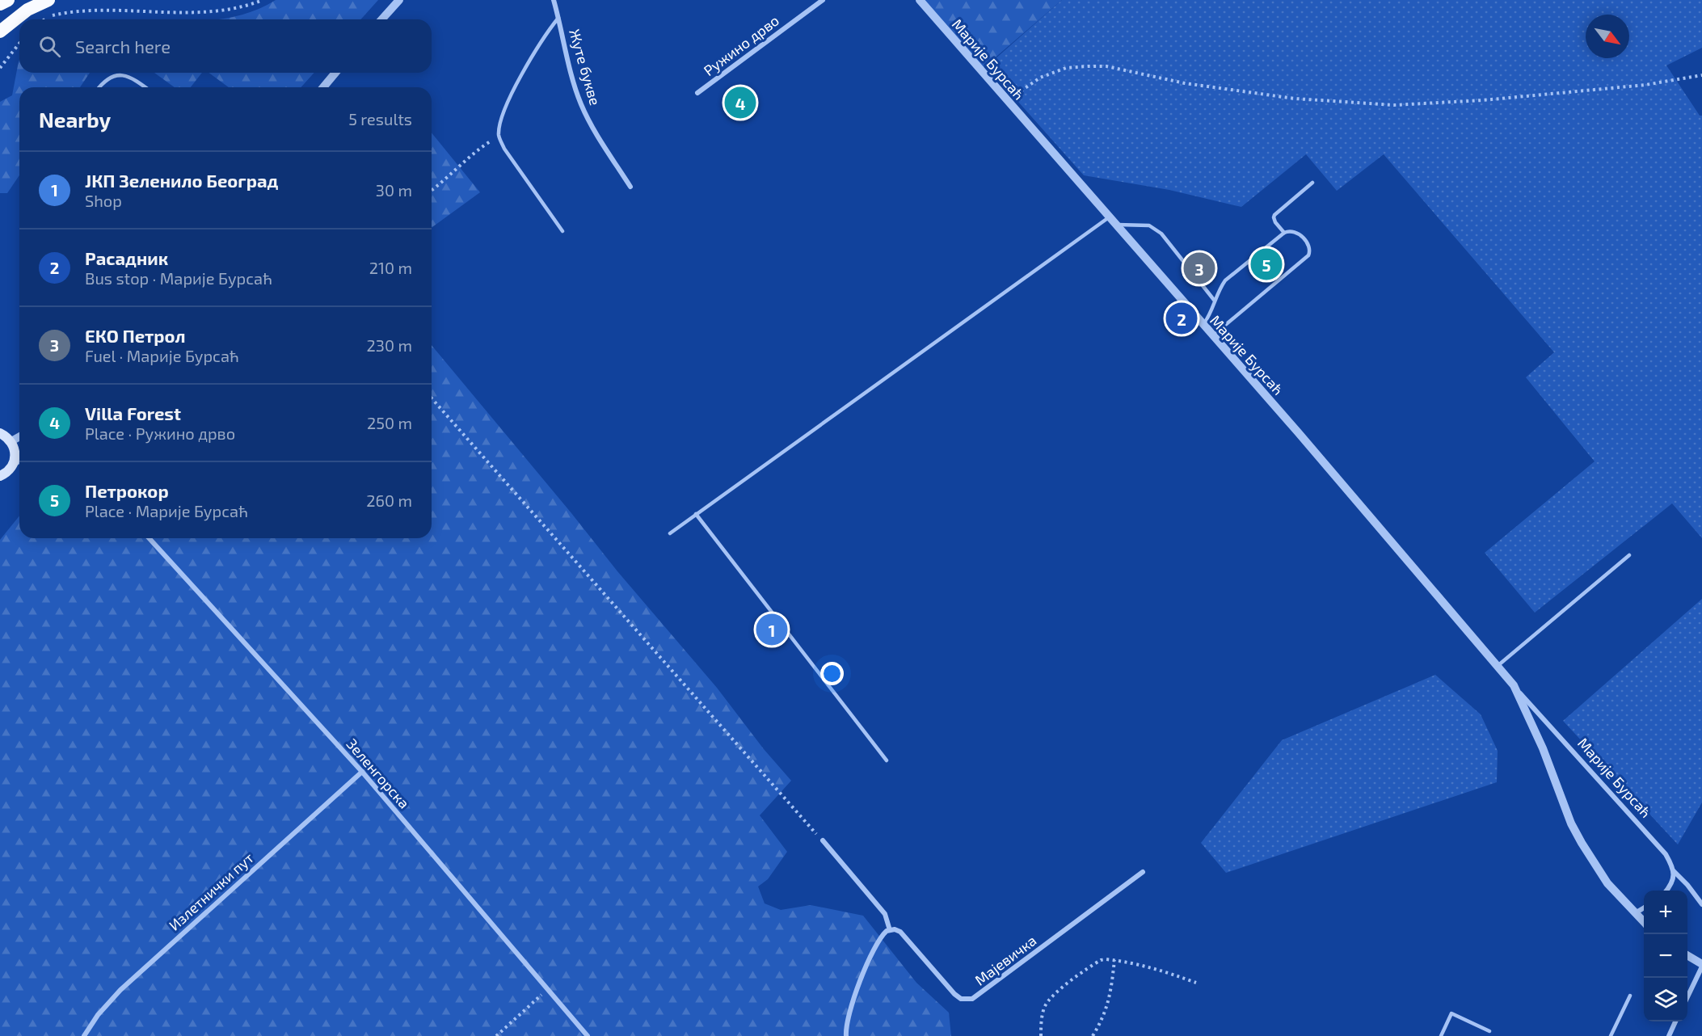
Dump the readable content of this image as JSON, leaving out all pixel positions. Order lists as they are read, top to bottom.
{
  "streets": {
    "street": [
      "Ружино дрво",
      "Марије Бурсаћ",
      "Жуте букве",
      "Зеленгорска",
      "Излетнички пут",
      "Мајевичка"
    ]
  },
  "crossings": [
    ["Зеленгорска", "Излетнички пут"]
  ],
  "north": "bottom right",
  "page": {
    "search": "Search here",
    "pins": [
      "4",
      "5",
      "3",
      "2",
      "1"
    ],
    "heading": ["Nearby", "5 results"],
    "list": [
      {
        "mark": "1",
        "name": "ЈКП Зеленило Београд",
        "note": "Shop",
        "value": "30 m"
      },
      {
        "mark": "2",
        "name": "Расадник",
        "note": "Bus stop · Марије Бурсаћ",
        "value": "210 m"
      },
      {
        "mark": "3",
        "name": "ЕКО Петрол",
        "note": "Fuel · Марије Бурсаћ",
        "value": "230 m"
      },
      {
        "mark": "4",
        "name": "Villa Forest",
        "note": "Place · Ружино дрво",
        "value": "250 m"
      },
      {
        "mark": "5",
        "name": "Петрокор",
        "note": "Place · Марије Бурсаћ",
        "value": "260 m"
      }
    ],
    "map_buttons": ["+", "−"]
  }
}
